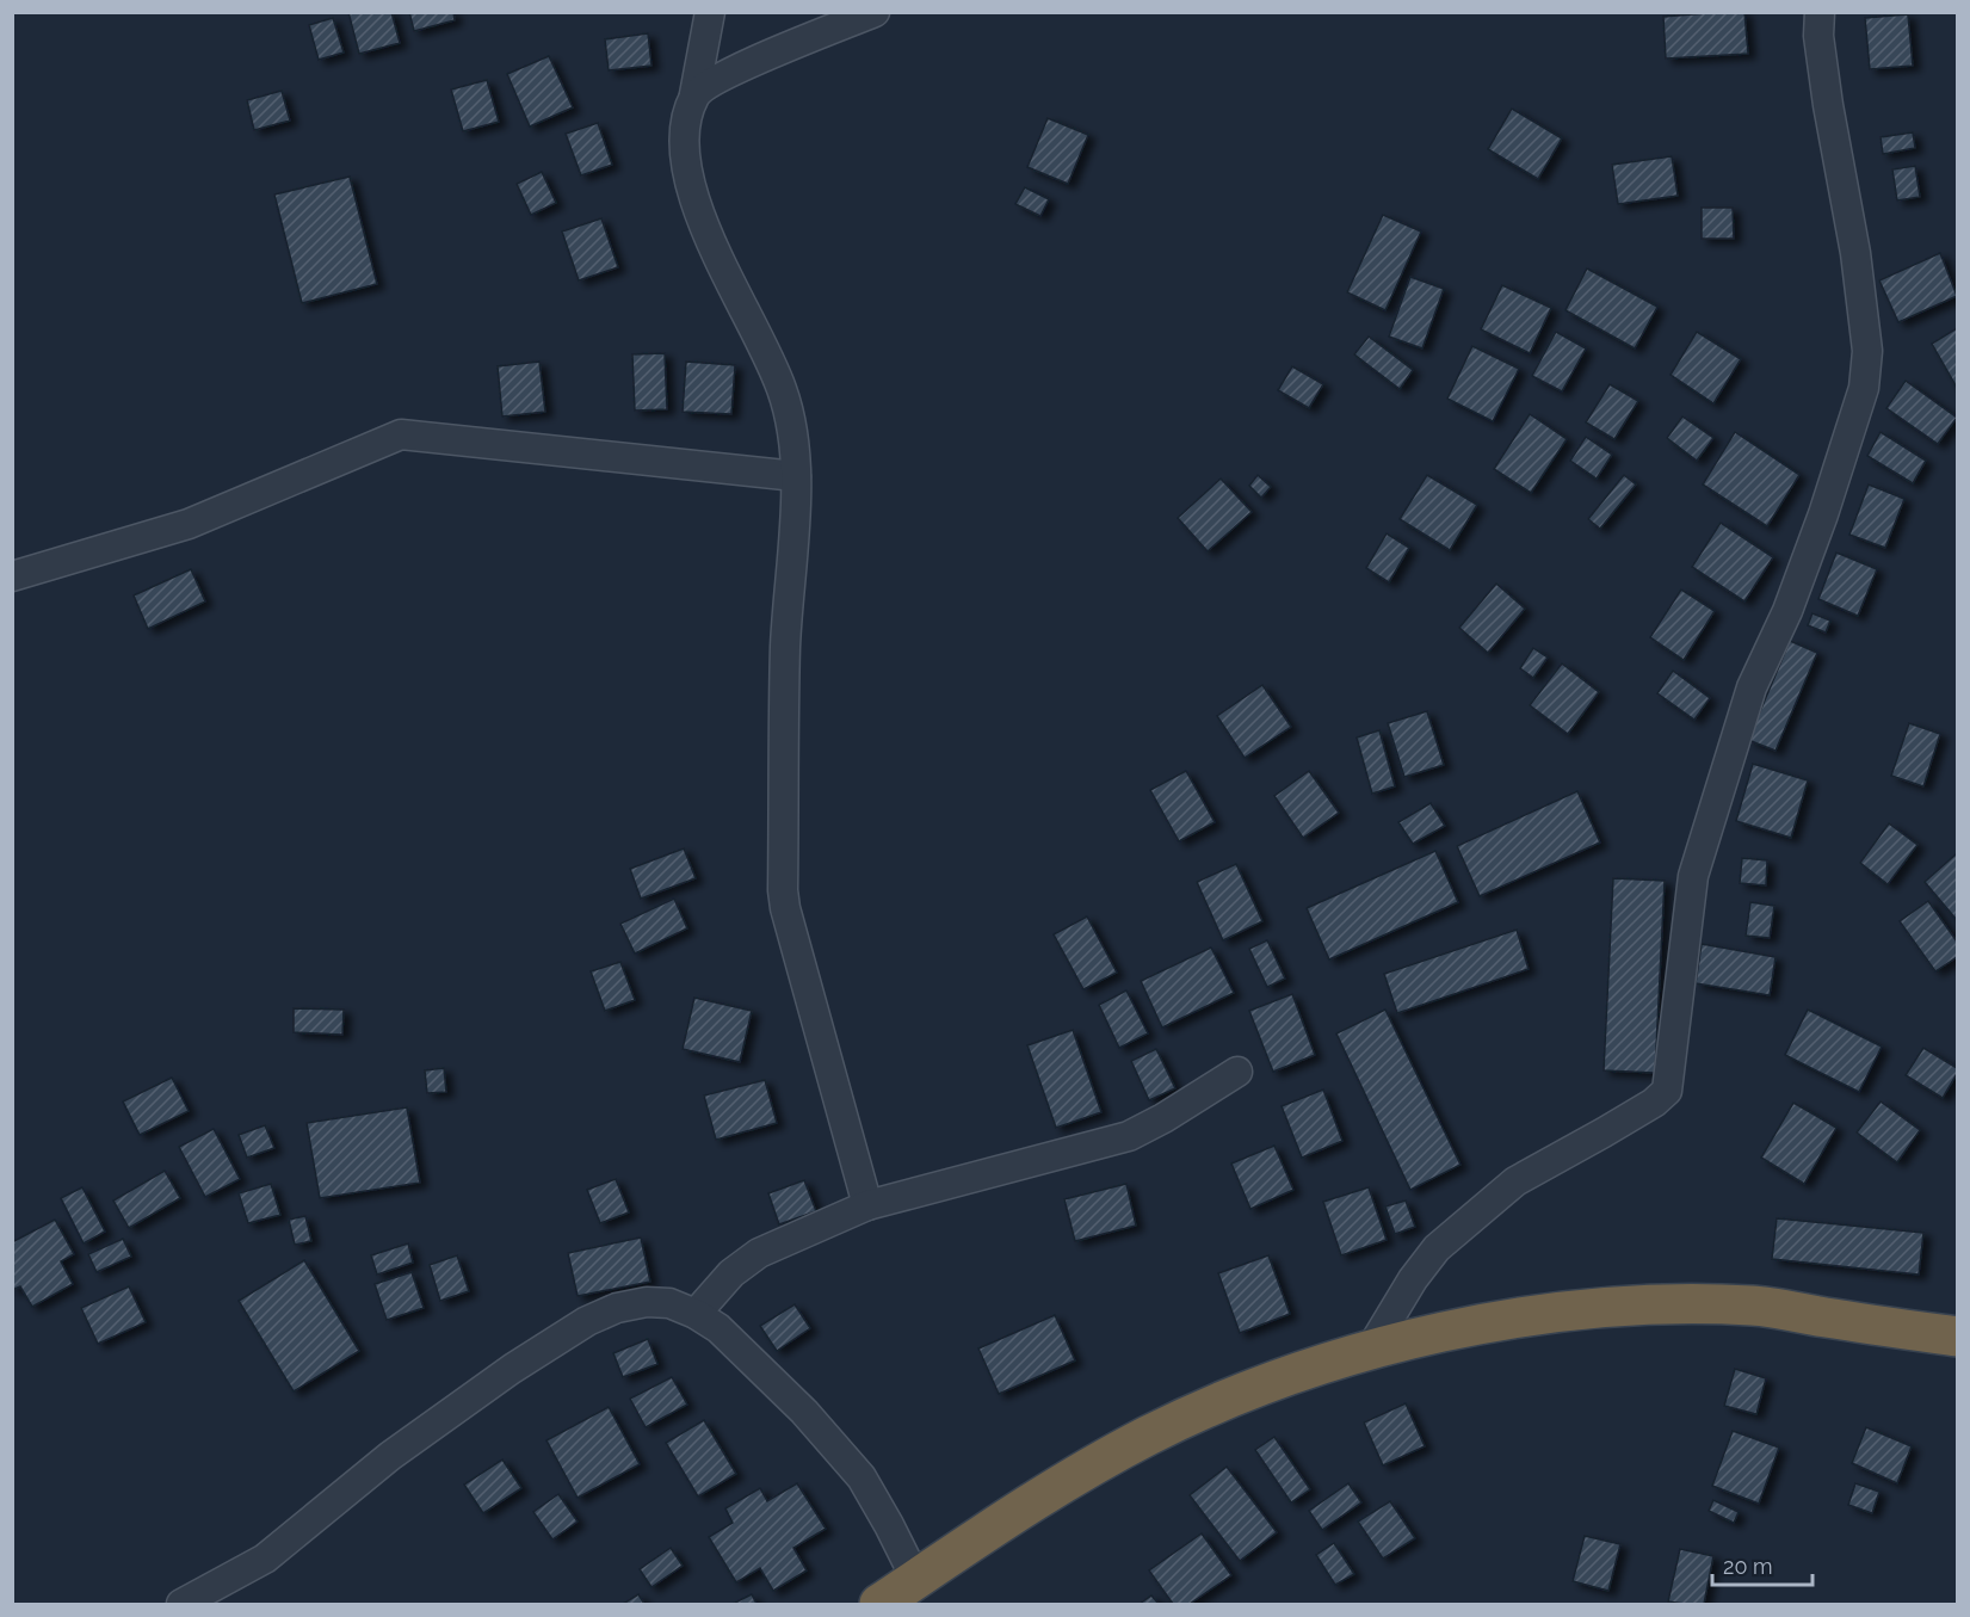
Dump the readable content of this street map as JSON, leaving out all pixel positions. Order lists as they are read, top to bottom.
{
  "scale_bar": "20 m"
}
